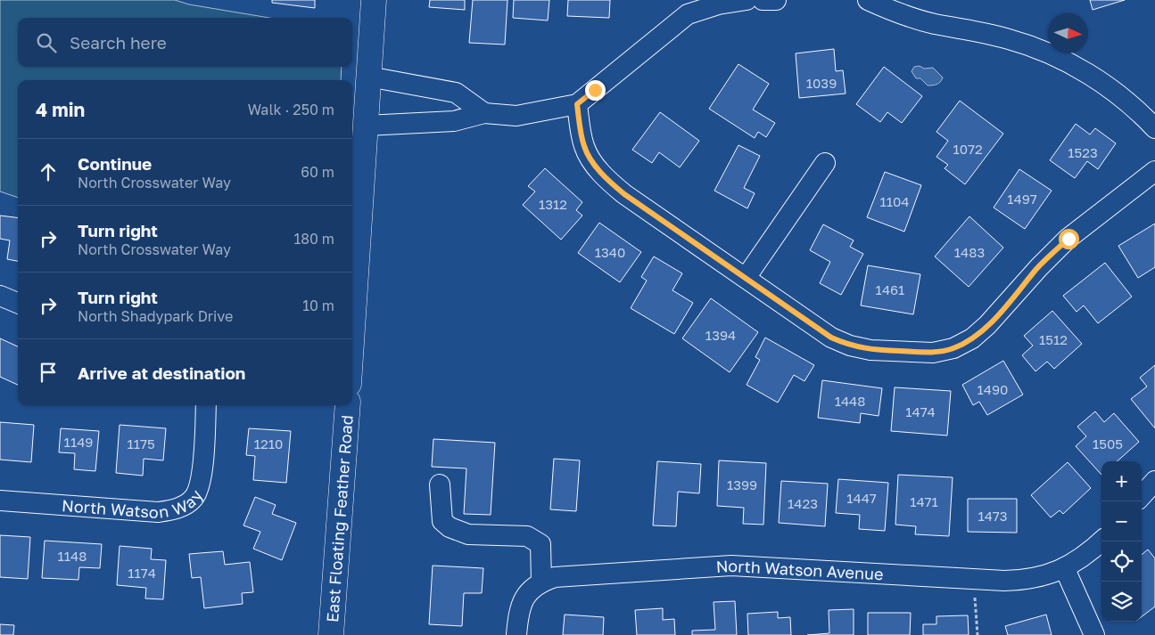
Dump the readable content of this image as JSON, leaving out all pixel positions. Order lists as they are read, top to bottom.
{
  "streets": {
    "main road": ["East Floating Feather Road"],
    "street": ["North Watson Way", "North Watson Avenue"]
  },
  "house_numbers": [
    "1039",
    "1072",
    "1523",
    "1497",
    "1104",
    "1312",
    "1340",
    "1483",
    "1461",
    "1394",
    "1512",
    "1490",
    "1448",
    "1474",
    "1149",
    "1175",
    "1210",
    "1505",
    "1399",
    "1447",
    "1471",
    "1423",
    "1473",
    "1148",
    "1174"
  ],
  "north": "right",
  "page": {
    "search": "Search here",
    "heading": ["4 min", "Walk · 250 m"],
    "list": [
      ["Continue", "North Crosswater Way", "60 m"],
      ["Turn right", "North Crosswater Way", "180 m"],
      ["Turn right", "North Shadypark Drive", "10 m"],
      "Arrive at destination"
    ],
    "map_buttons": ["+", "−"]
  }
}
